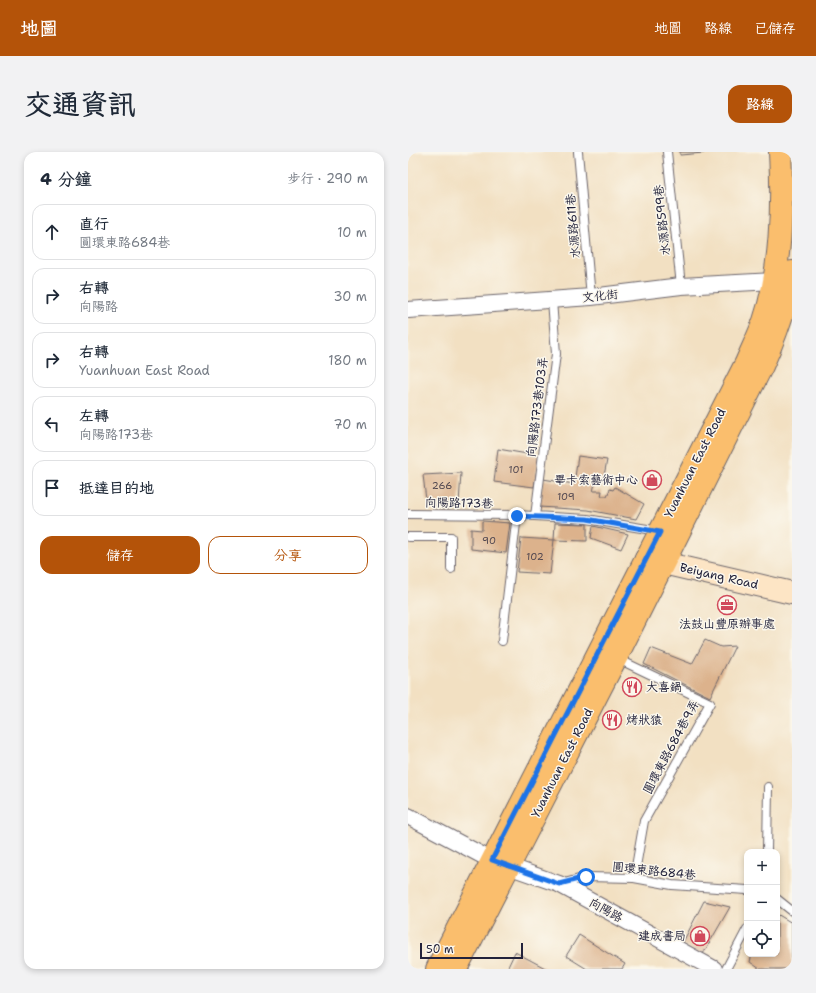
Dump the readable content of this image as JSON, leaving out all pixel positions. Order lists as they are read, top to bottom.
{
  "streets": {
    "main road": ["Yuanhuan East Road"],
    "street": ["文化街", "Beiyang Road", "向陽路"],
    "lane": [
      "水源路599巷",
      "水源路611巷",
      "向陽路173巷103弄",
      "向陽路173巷",
      "圓環東路684巷9弄",
      "圓環東路684巷"
    ]
  },
  "crossings": [
    ["水源路599巷", "文化街"],
    ["水源路611巷", "文化街"],
    ["文化街", "向陽路173巷103弄"],
    ["文化街", "Yuanhuan East Road"],
    ["向陽路173巷103弄", "向陽路173巷"],
    ["Yuanhuan East Road", "向陽路173巷"],
    ["Yuanhuan East Road", "Beiyang Road"],
    ["Yuanhuan East Road", "圓環東路684巷9弄"],
    ["Yuanhuan East Road", "向陽路"],
    ["圓環東路684巷9弄", "圓環東路684巷"],
    ["圓環東路684巷", "向陽路"]
  ],
  "places": {
    "shop": ["畢卡索藝術中心", "建成書局"],
    "office": ["法鼓山豐原辦事處"],
    "restaurant": ["大喜鍋", "烤狀猿"]
  },
  "house_numbers": [
    "101",
    "266",
    "109",
    "90",
    "102"
  ],
  "scale_bar": "50 m",
  "page": {
    "header": "地圖",
    "nav": ["地圖", "路線", "已儲存"],
    "title": "交通資訊",
    "buttons": [
      "路線",
      ["儲存", "分享"]
    ],
    "heading": ["4 分鐘", "步行 · 290 m"],
    "list": [
      ["直行", "圓環東路684巷", "10 m"],
      ["右轉", "向陽路", "30 m"],
      ["右轉", "Yuanhuan East Road", "180 m"],
      ["左轉", "向陽路173巷", "70 m"],
      "抵達目的地"
    ],
    "map_buttons": ["+", "−"],
    "scale": "50 m"
  }
}
